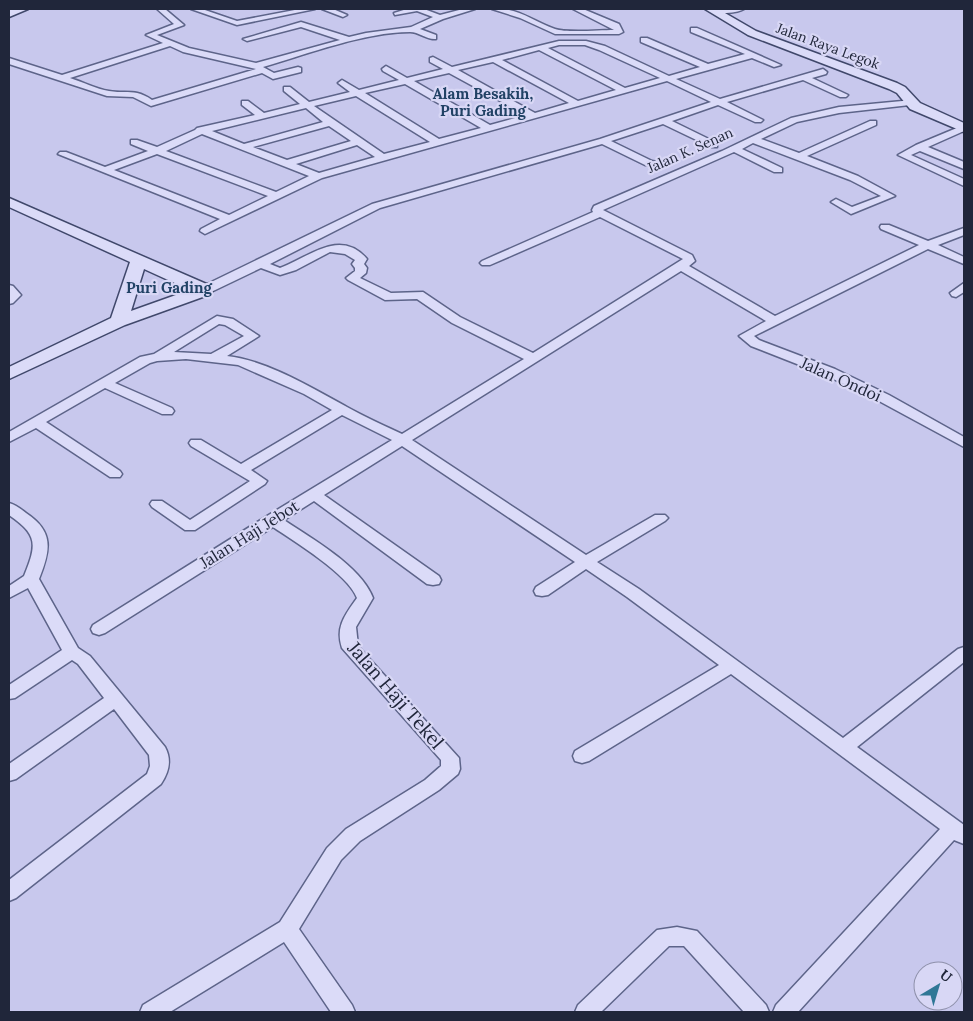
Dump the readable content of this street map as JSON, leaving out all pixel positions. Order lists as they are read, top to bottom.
{
  "streets": {
    "street": [
      "Jalan Raya Legok",
      "Jalan K. Senan",
      "Jalan Ondoi",
      "Jalan Haji Jebot",
      "Jalan Haji Tekel"
    ]
  },
  "crossings": [
    ["Jalan Raya Legok", "Jalan K. Senan"],
    ["Jalan Haji Jebot", "Jalan Haji Tekel"]
  ],
  "districts": ["Alam Besakih, Puri Gading", "Puri Gading"],
  "north": "top right"
}
